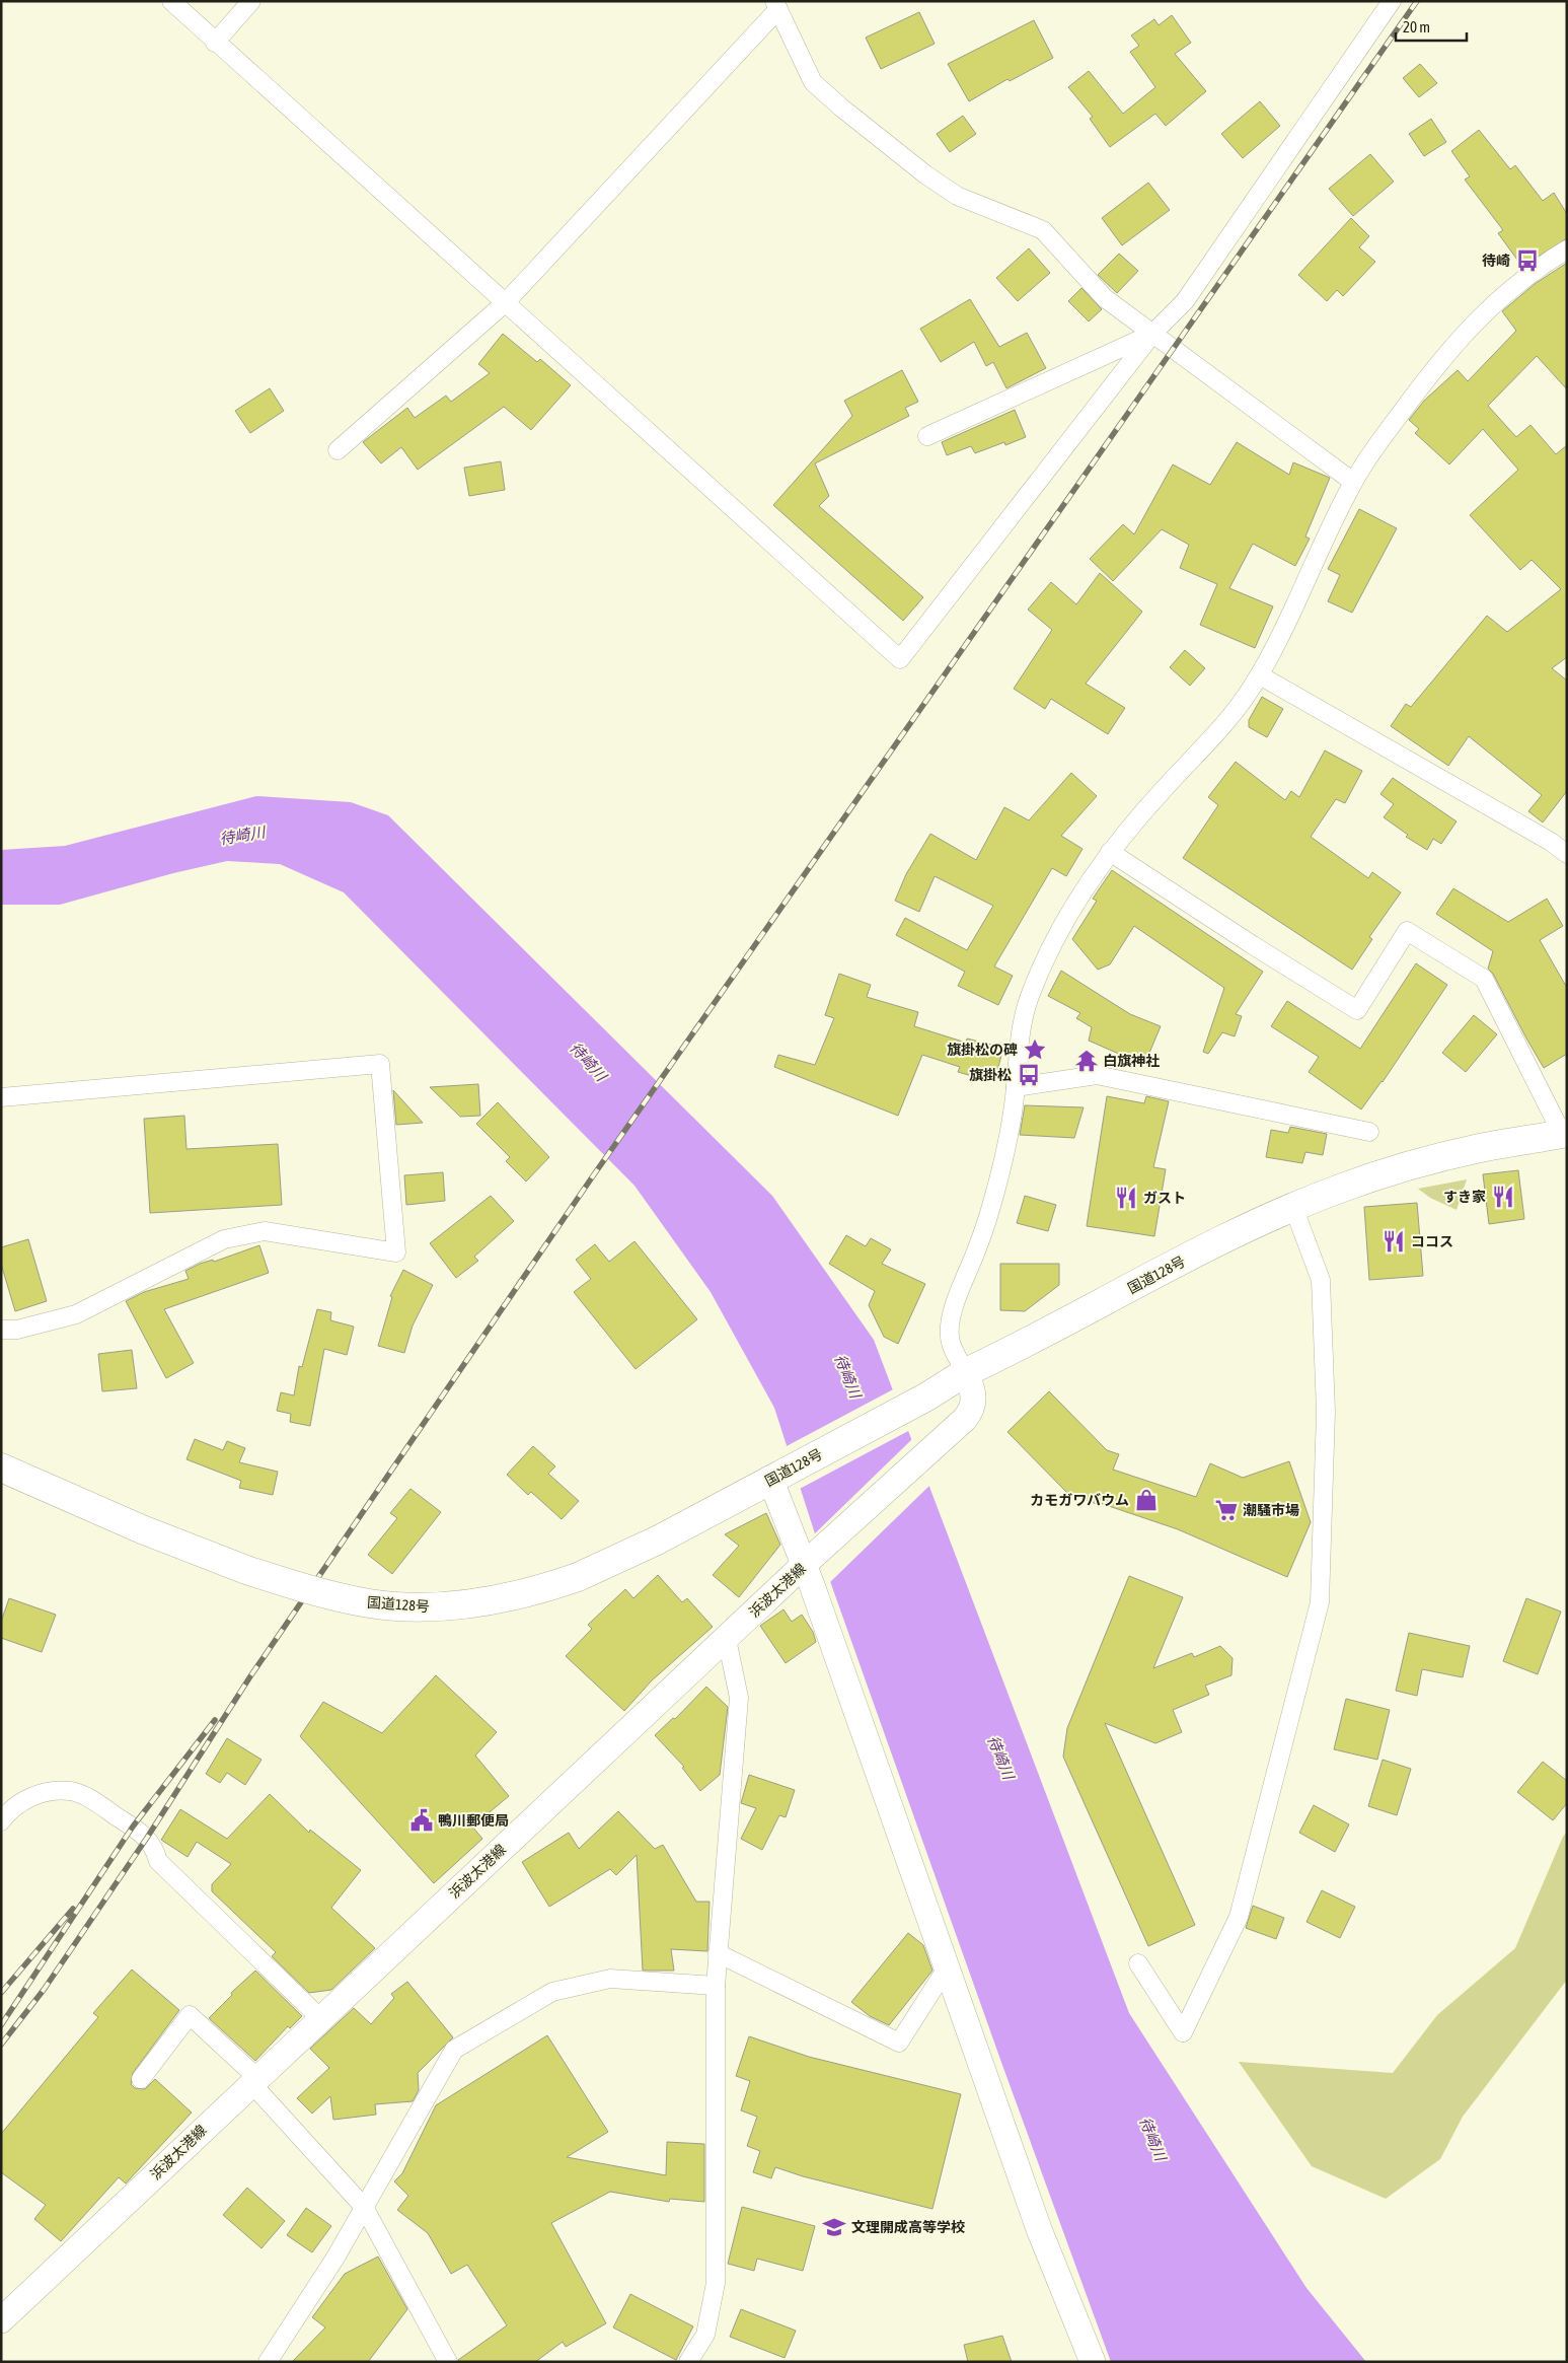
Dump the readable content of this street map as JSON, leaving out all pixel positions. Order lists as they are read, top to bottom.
{
  "streets": {
    "highway": ["国道128号"],
    "main road": ["浜波太港線"]
  },
  "crossings": [
    ["国道128号", "浜波太港線"]
  ],
  "water": ["待崎川"],
  "places": {
    "bus stop": ["待崎", "旗掛松"],
    "place": ["旗掛松の碑"],
    "temple": ["白旗神社"],
    "restaurant": ["すき家", "ガスト", "ココス"],
    "shop": ["カモガワバウム"],
    "supermarket": ["潮騒市場"],
    "public building": ["鴨川郵便局"],
    "school or university": ["文理開成高等学校"]
  },
  "scale_bar": "20 m"
}
